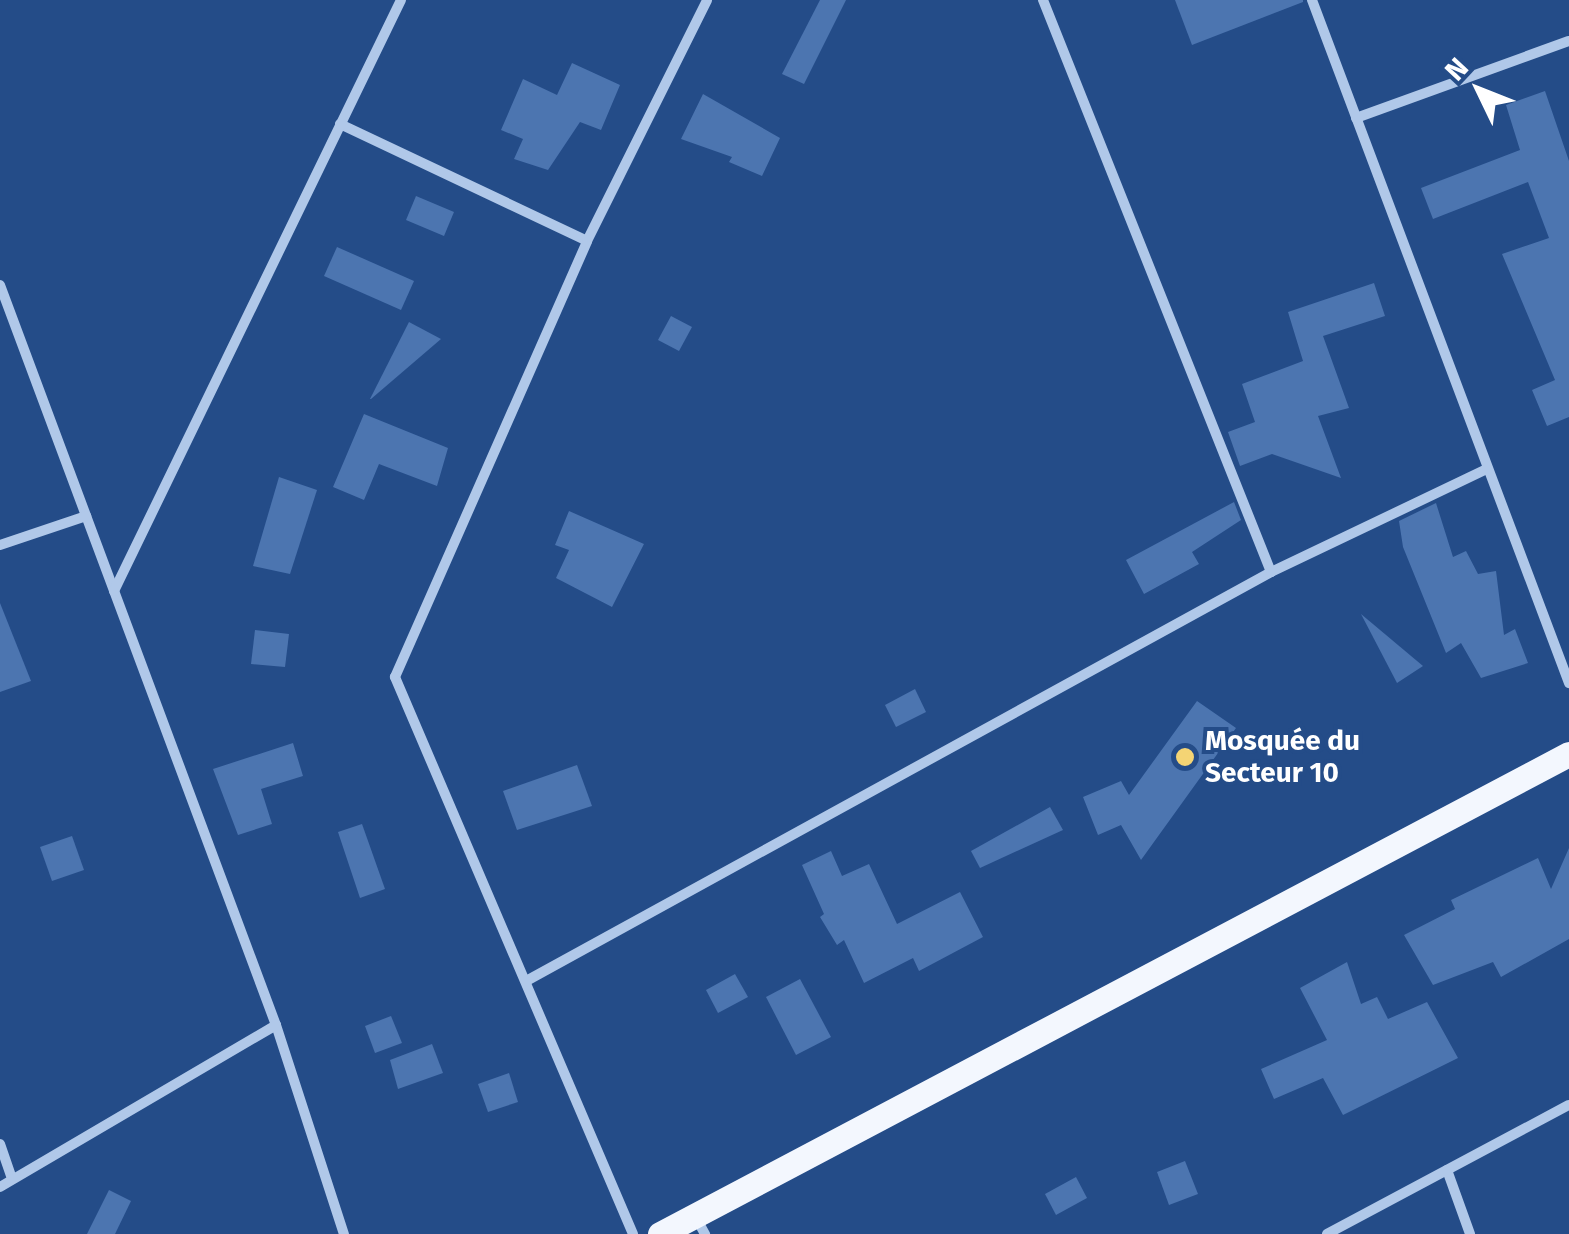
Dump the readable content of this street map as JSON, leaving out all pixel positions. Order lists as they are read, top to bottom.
{
  "places": ["Mosquée du Secteur 10"],
  "north": "top left"
}
